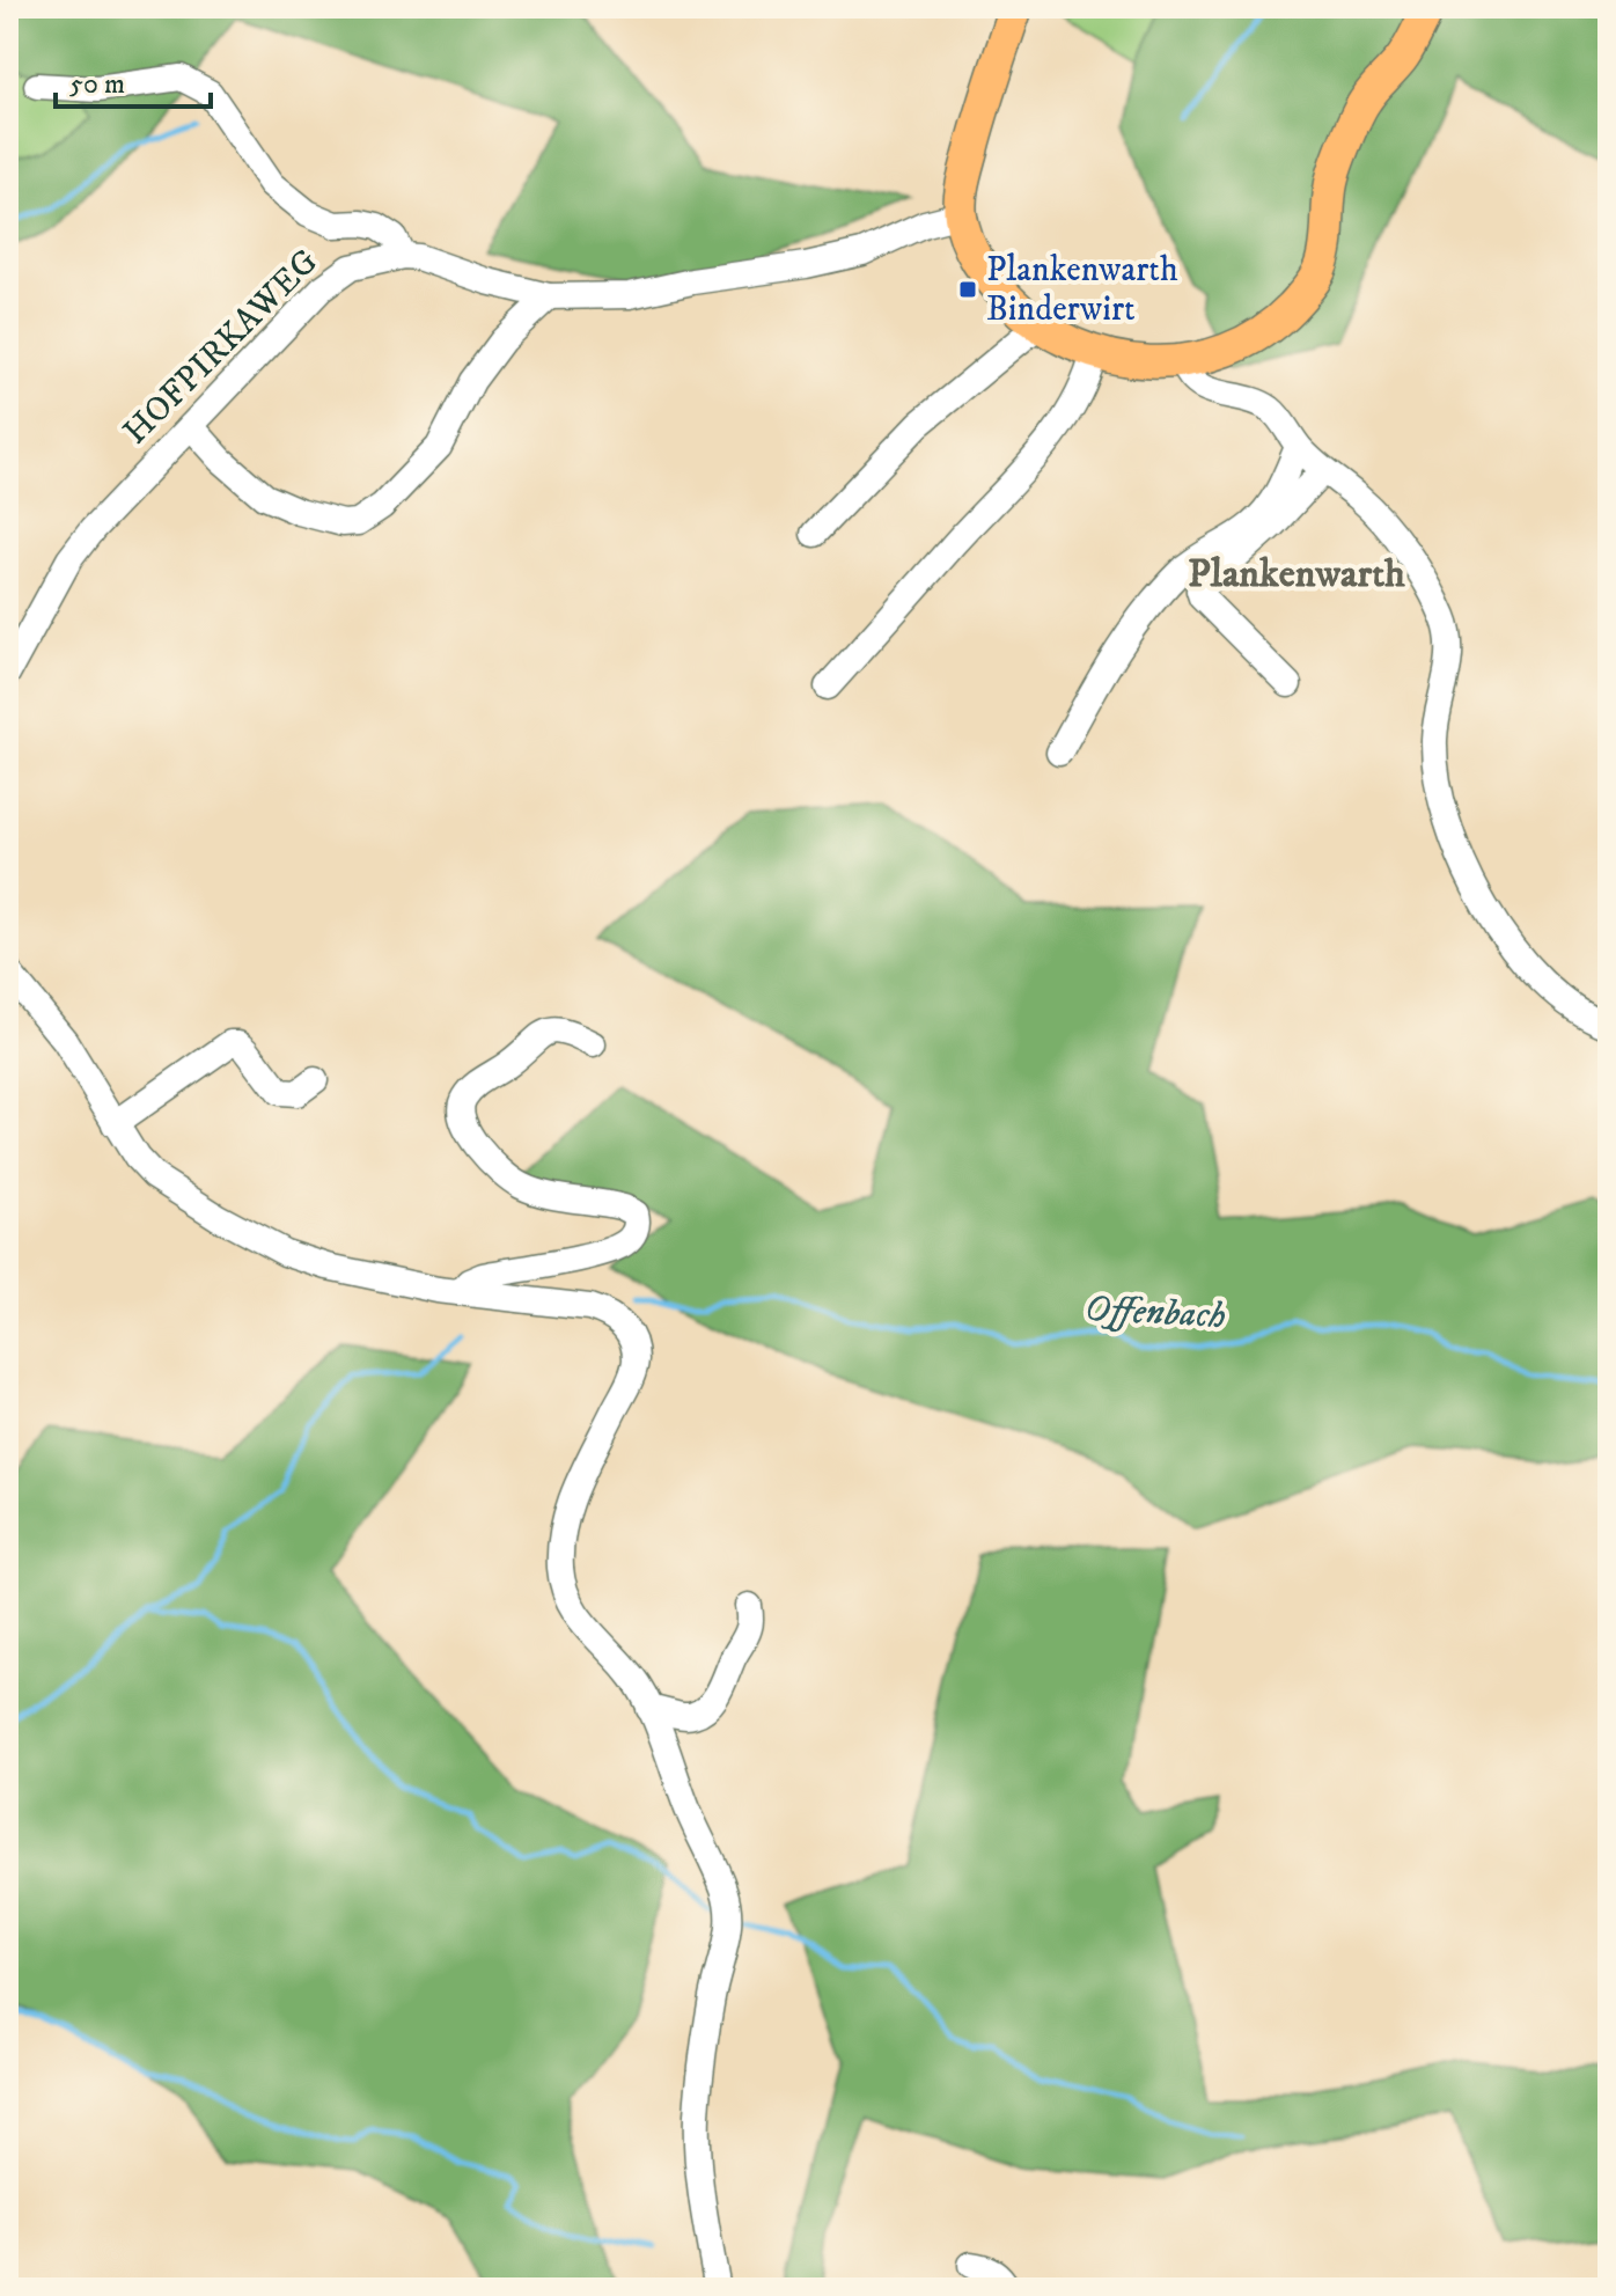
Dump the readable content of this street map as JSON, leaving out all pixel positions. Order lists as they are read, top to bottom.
{
  "streets": {
    "street": ["HOFPIRKAWEG"]
  },
  "districts": ["Plankenwarth"],
  "water": ["Offenbach"],
  "places": {
    "transit": ["Plankenwarth Binderwirt"]
  },
  "scale_bar": "50 m"
}
